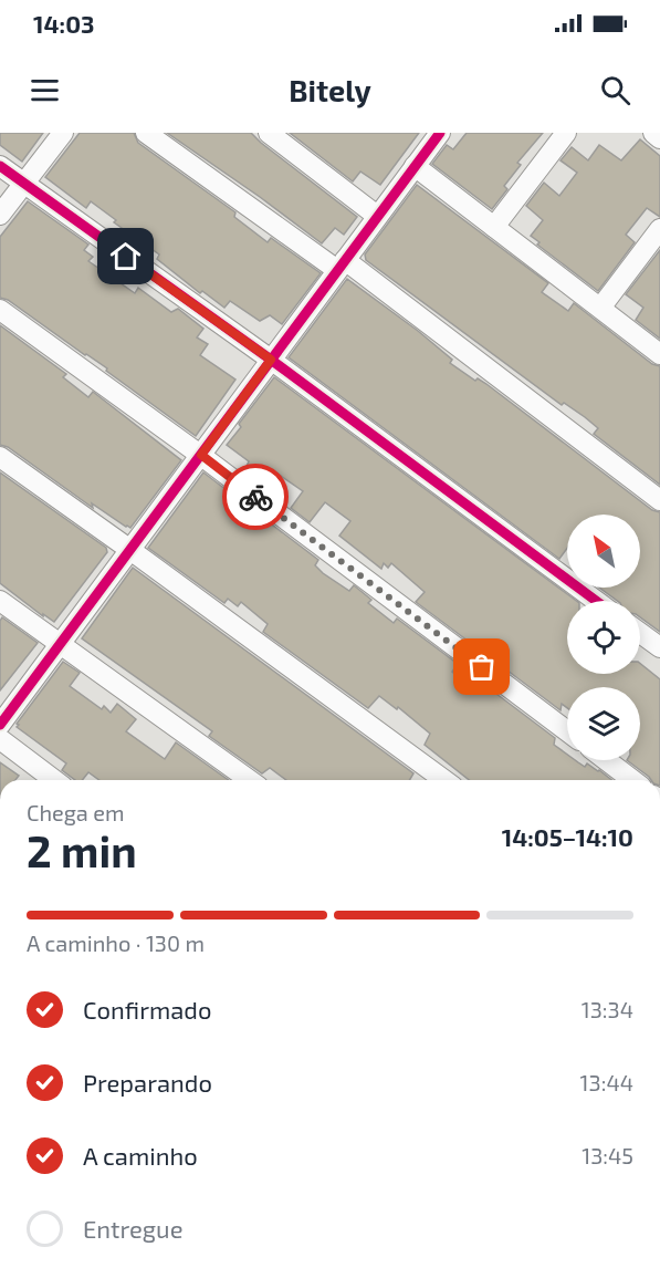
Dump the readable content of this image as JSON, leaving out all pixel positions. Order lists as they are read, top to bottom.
{
  "north": "top left",
  "page": {
    "status": "14:03",
    "header": "Bitely",
    "heading": ["2 min", "Chega em", "14:05–14:10"],
    "bar": "A caminho · 130 m",
    "list": [
      ["Confirmado", "13:34"],
      ["Preparando", "13:44"],
      ["A caminho", "13:45"],
      "Entregue"
    ]
  }
}
